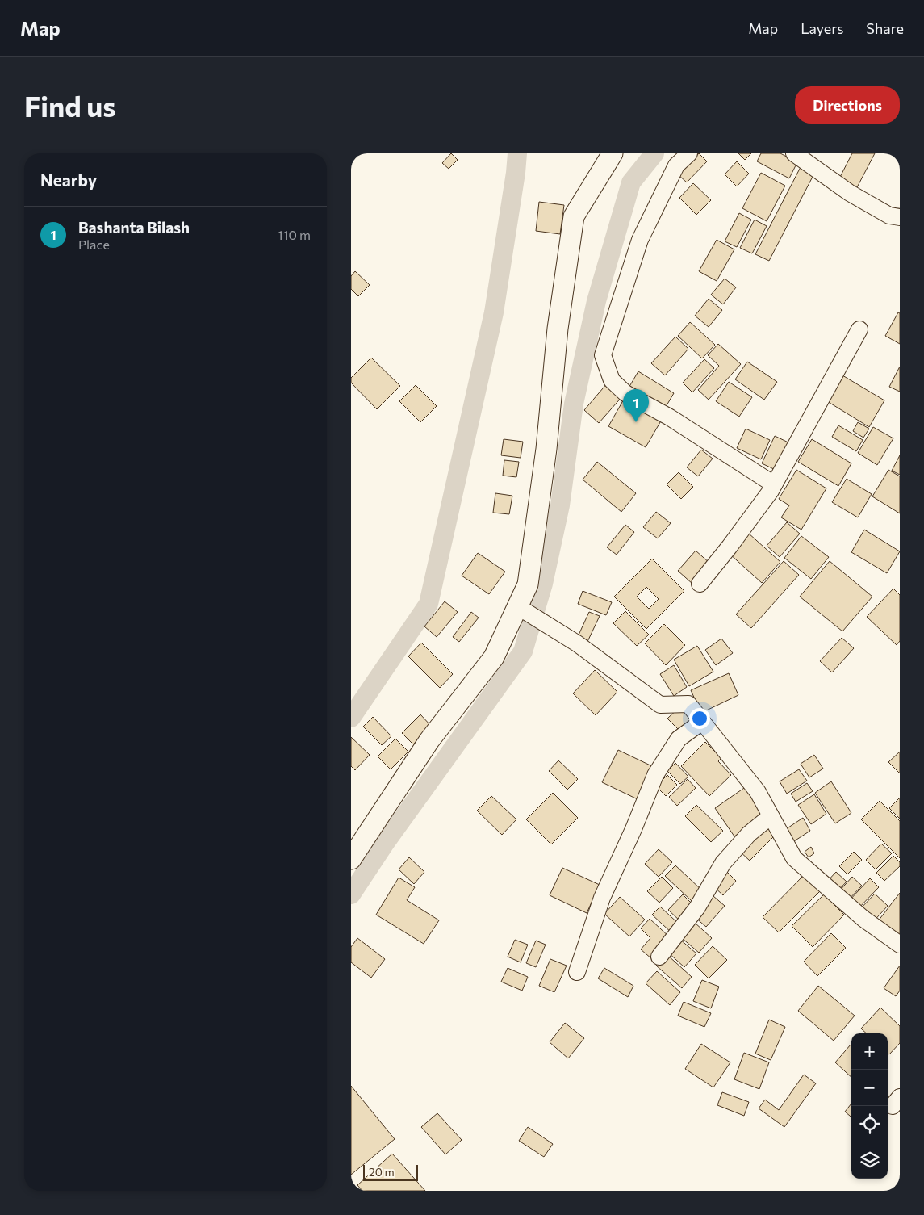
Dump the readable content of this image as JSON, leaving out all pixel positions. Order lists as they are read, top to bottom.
{
  "scale_bar": "20 m",
  "page": {
    "header": "Map",
    "nav": ["Map", "Layers", "Share"],
    "buttons": "Directions",
    "title": "Find us",
    "heading": "Nearby",
    "list": [
      {
        "mark": "1",
        "name": "Bashanta Bilash",
        "note": "Place",
        "value": "110 m"
      }
    ],
    "pins": "1",
    "map_buttons": ["+", "−"],
    "scale": "20 m"
  }
}
